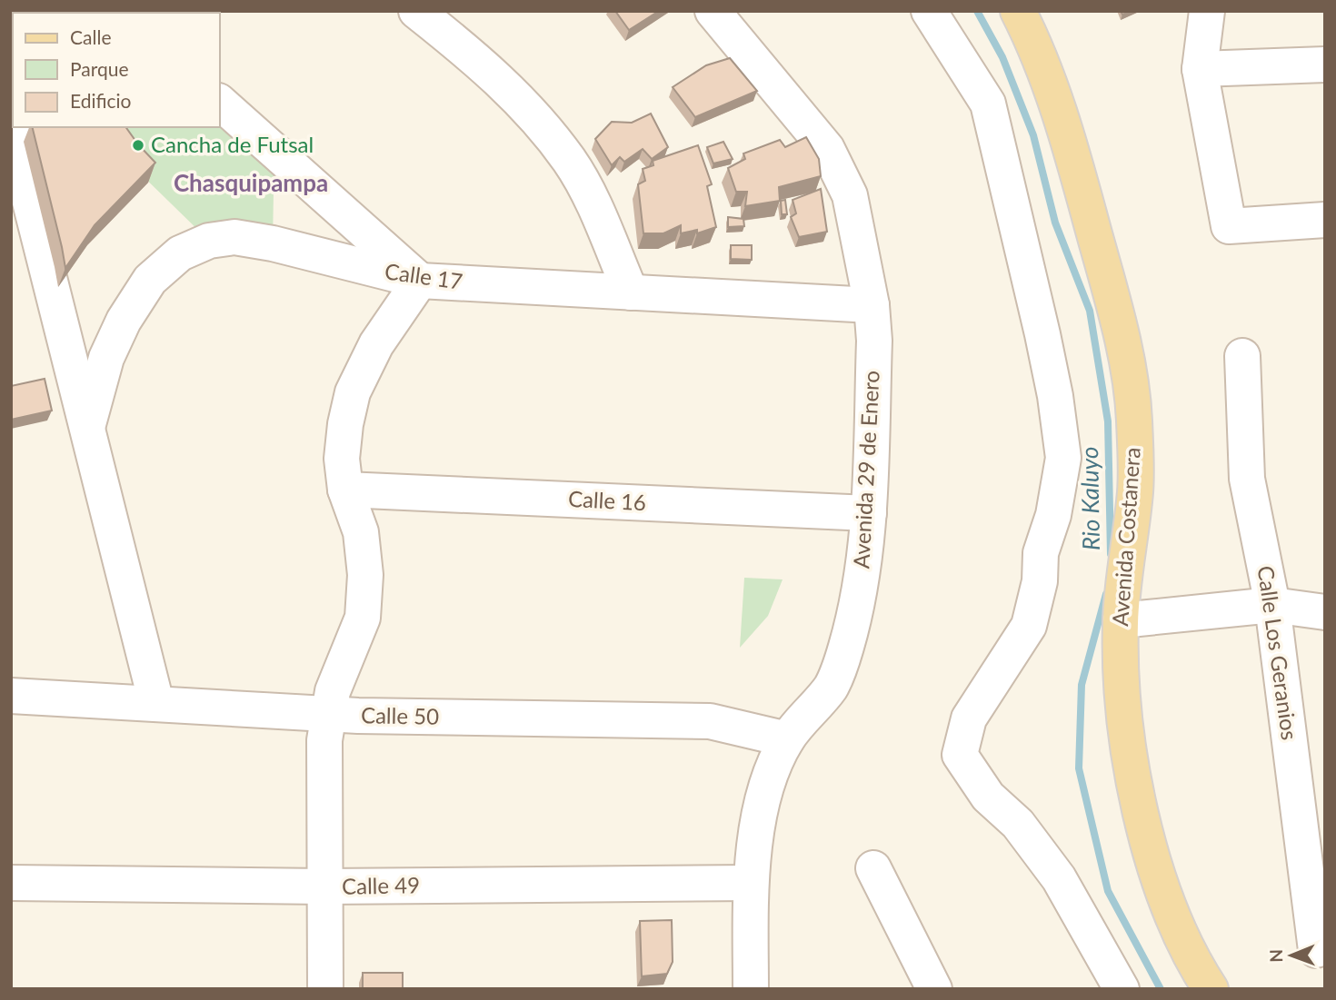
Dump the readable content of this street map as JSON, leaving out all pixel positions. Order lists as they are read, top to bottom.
{
  "streets": {
    "main road": ["Avenida Costanera"],
    "street": [
      "Calle 17",
      "Avenida 29 de Enero",
      "Calle 16",
      "Calle Los Geranios",
      "Calle 50",
      "Calle 49"
    ]
  },
  "crossings": [
    ["Calle 17", "Avenida 29 de Enero"],
    ["Avenida 29 de Enero", "Calle 16"],
    ["Avenida 29 de Enero", "Calle 50"],
    ["Avenida 29 de Enero", "Calle 49"]
  ],
  "districts": ["Chasquipampa"],
  "water": ["Rio Kaluyo"],
  "places": ["Cancha de Futsal"],
  "legend": ["Calle", "Parque", "Edificio"],
  "north": "left"
}
